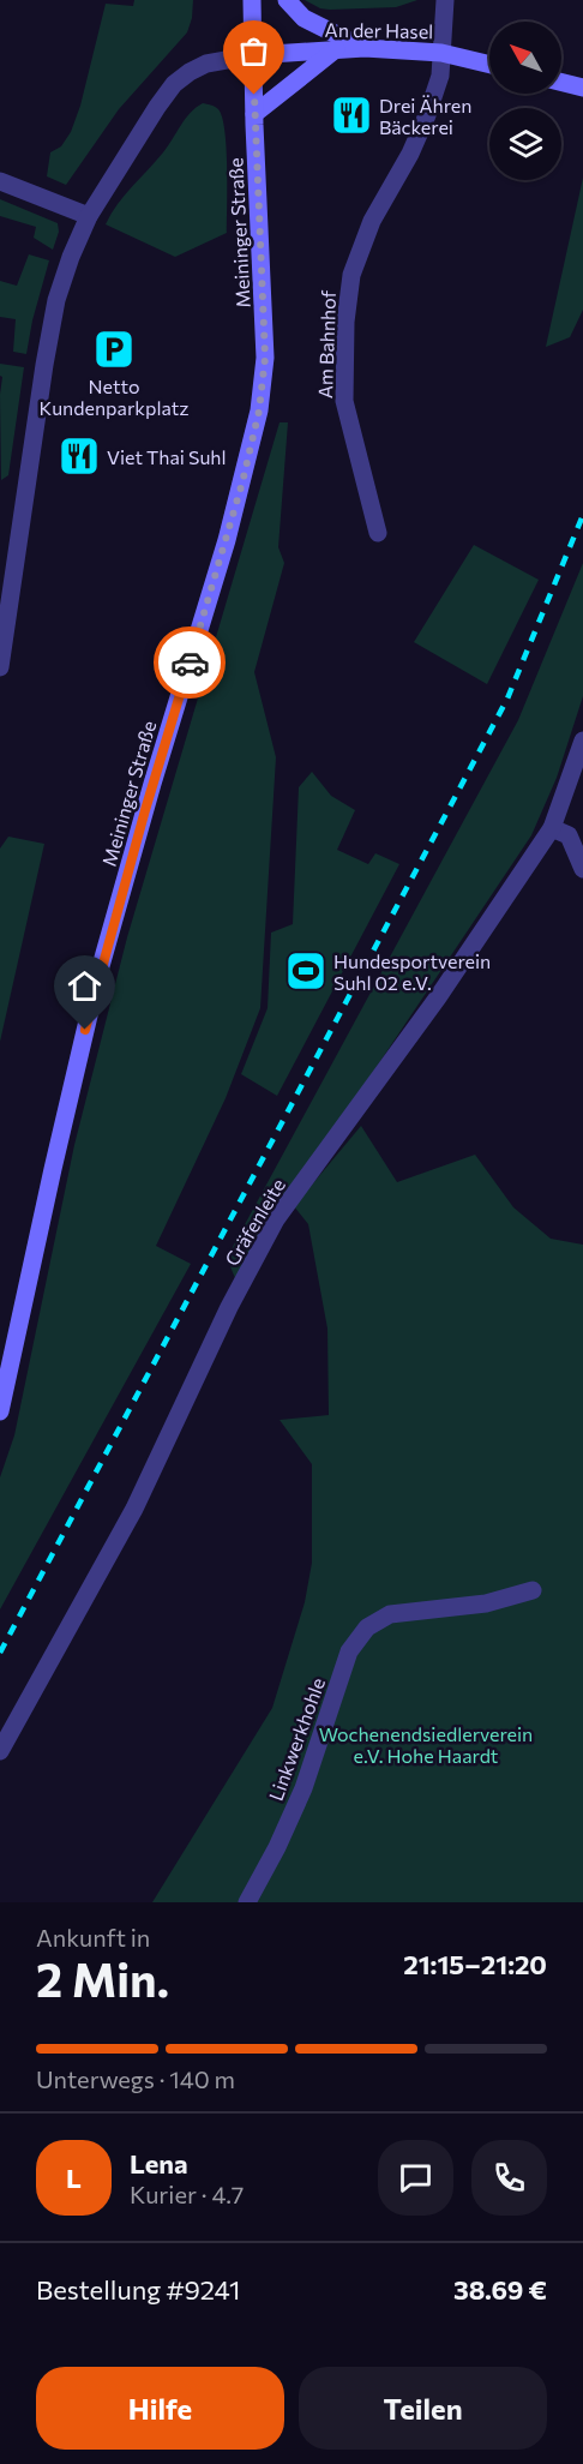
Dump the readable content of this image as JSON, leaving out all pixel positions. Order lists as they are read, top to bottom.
{
  "streets": {
    "main road": ["An der Hasel", "Meininger Straße"],
    "street": ["Am Bahnhof", "Gräfenleite", "Linkwerkhohle"]
  },
  "crossings": [
    ["An der Hasel", "Meininger Straße"],
    ["An der Hasel", "Am Bahnhof"]
  ],
  "parks": ["Wochenendsiedlerverein e.V. Hohe Haardt"],
  "places": {
    "restaurant": ["Drei Ähren Bäckerei", "Viet Thai Suhl"],
    "parking": ["Netto Kundenparkplatz"],
    "sports": ["Hundesportverein Suhl 02 e.V."]
  },
  "north": "top left",
  "page": {
    "heading": ["2 Min.", "Ankunft in", "21:15–21:20"],
    "panel": [
      "Lena",
      "Kurier · 4.7",
      "Bestellung #9241",
      "38.69 €"
    ],
    "bar": "Unterwegs · 140 m",
    "round": "L",
    "buttons": ["Hilfe", "Teilen"]
  }
}
